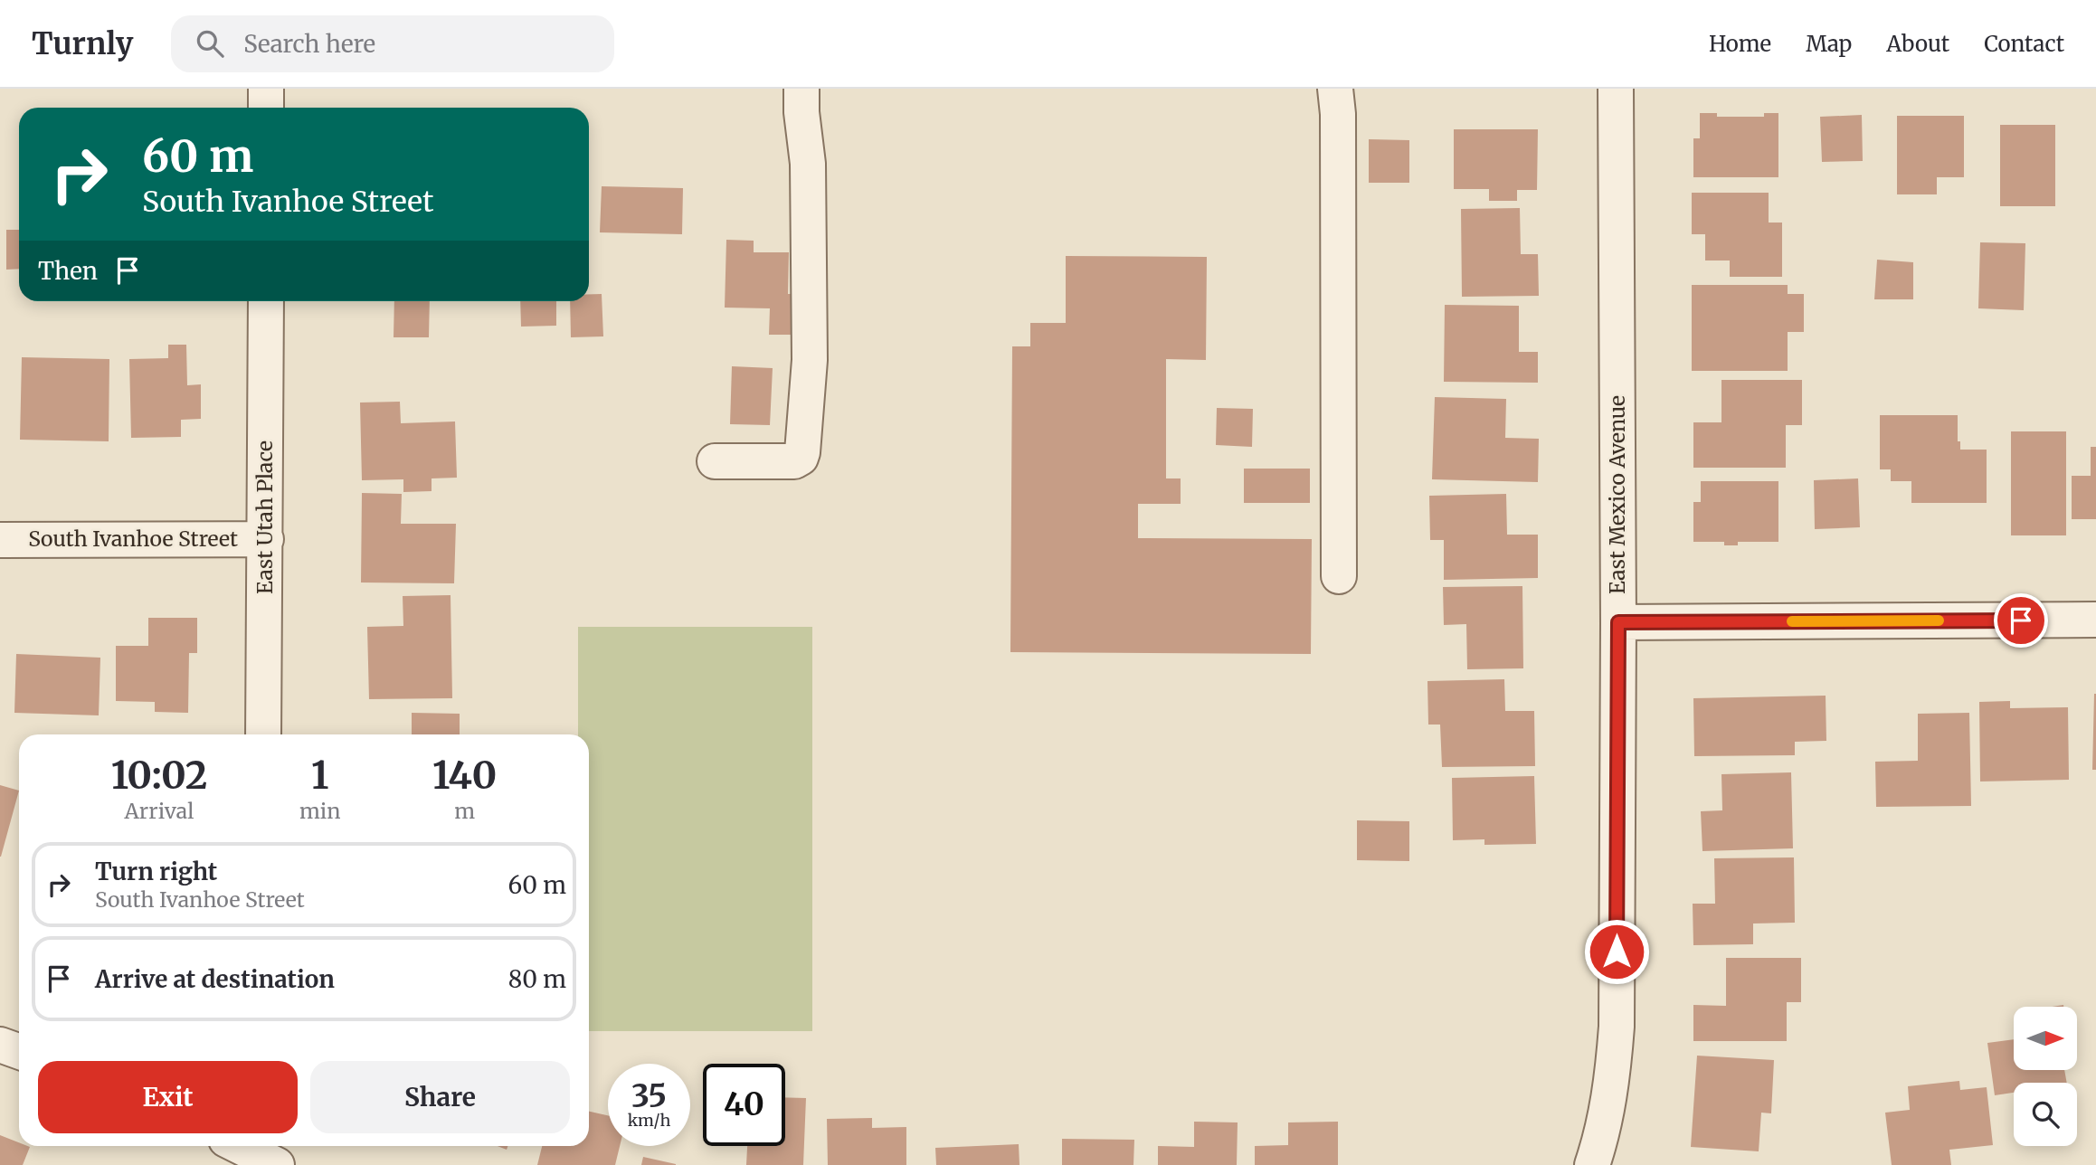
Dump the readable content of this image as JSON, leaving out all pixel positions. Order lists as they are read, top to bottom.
{
  "streets": {
    "street": ["East Mexico Avenue", "East Utah Place", "South Ivanhoe Street"]
  },
  "crossings": [
    ["East Utah Place", "South Ivanhoe Street"]
  ],
  "north": "right",
  "page": {
    "header": "Turnly",
    "search": "Search here",
    "nav": [
      "Home",
      "Map",
      "About",
      "Contact"
    ],
    "turn": ["60 m", "South Ivanhoe Street"],
    "then": "Then",
    "eta": [
      "10:02",
      "Arrival",
      "1",
      "min",
      "140",
      "m"
    ],
    "list": [
      {
        "name": "Turn right",
        "note": "South Ivanhoe Street",
        "value": "60 m"
      },
      {
        "name": "Arrive at destination",
        "value": "80 m"
      }
    ],
    "buttons": ["Exit", "Share"],
    "speed": "35 km/h",
    "limit": "40"
  }
}
